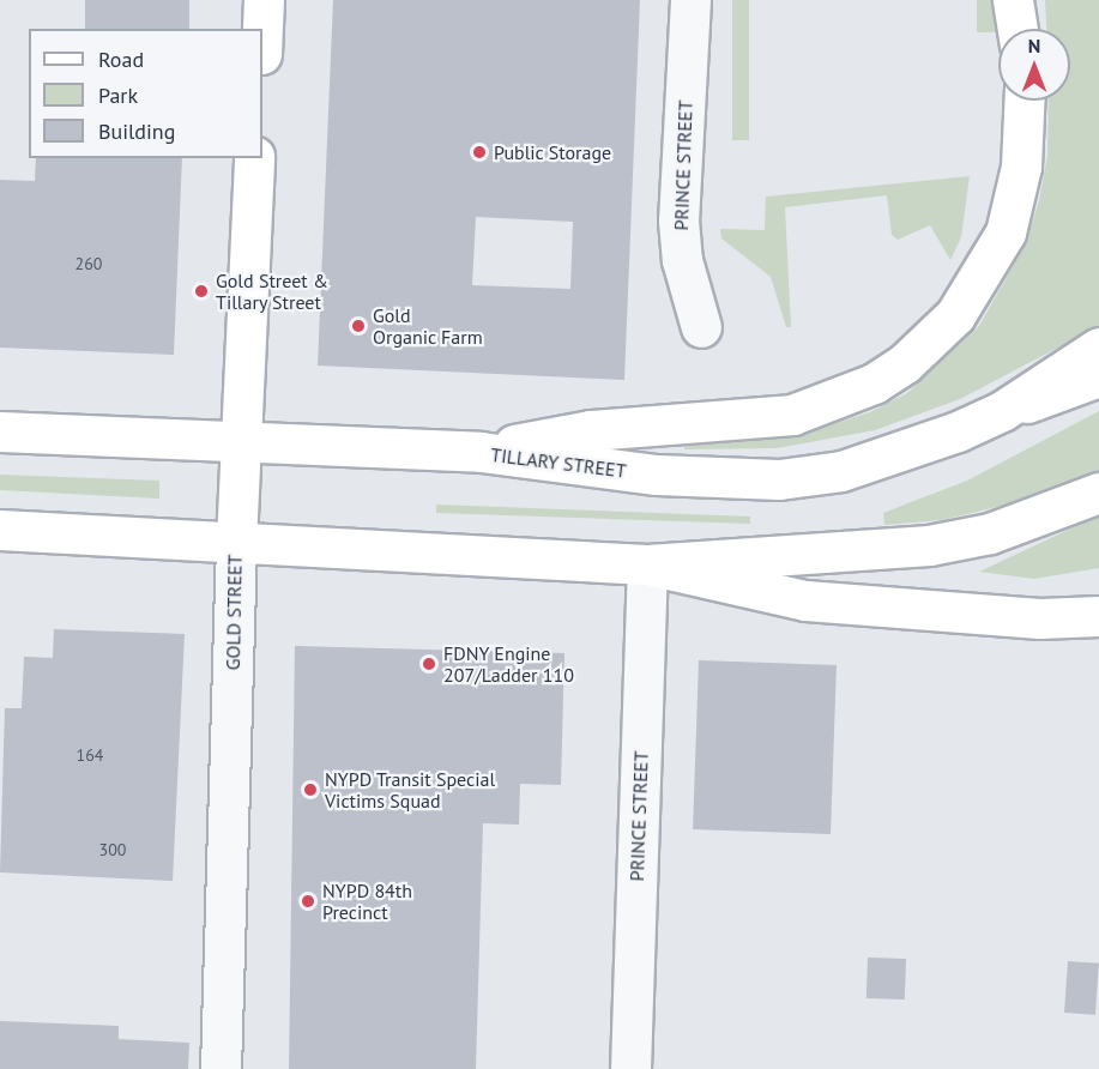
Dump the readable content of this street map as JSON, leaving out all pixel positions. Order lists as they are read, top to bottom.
{
  "streets": {
    "main road": ["TILLARY STREET", "GOLD STREET"],
    "street": ["PRINCE STREET"]
  },
  "crossings": [
    ["TILLARY STREET", "GOLD STREET"]
  ],
  "places": [
    "Public Storage",
    "Gold Street & Tillary Street",
    "Gold Organic Farm",
    "FDNY Engine 207/Ladder 110",
    "NYPD Transit Special Victims Squad",
    "NYPD 84th Precinct"
  ],
  "house_numbers": ["260", "164", "300"],
  "legend": ["Road", "Park", "Building"],
  "north": "top"
}
